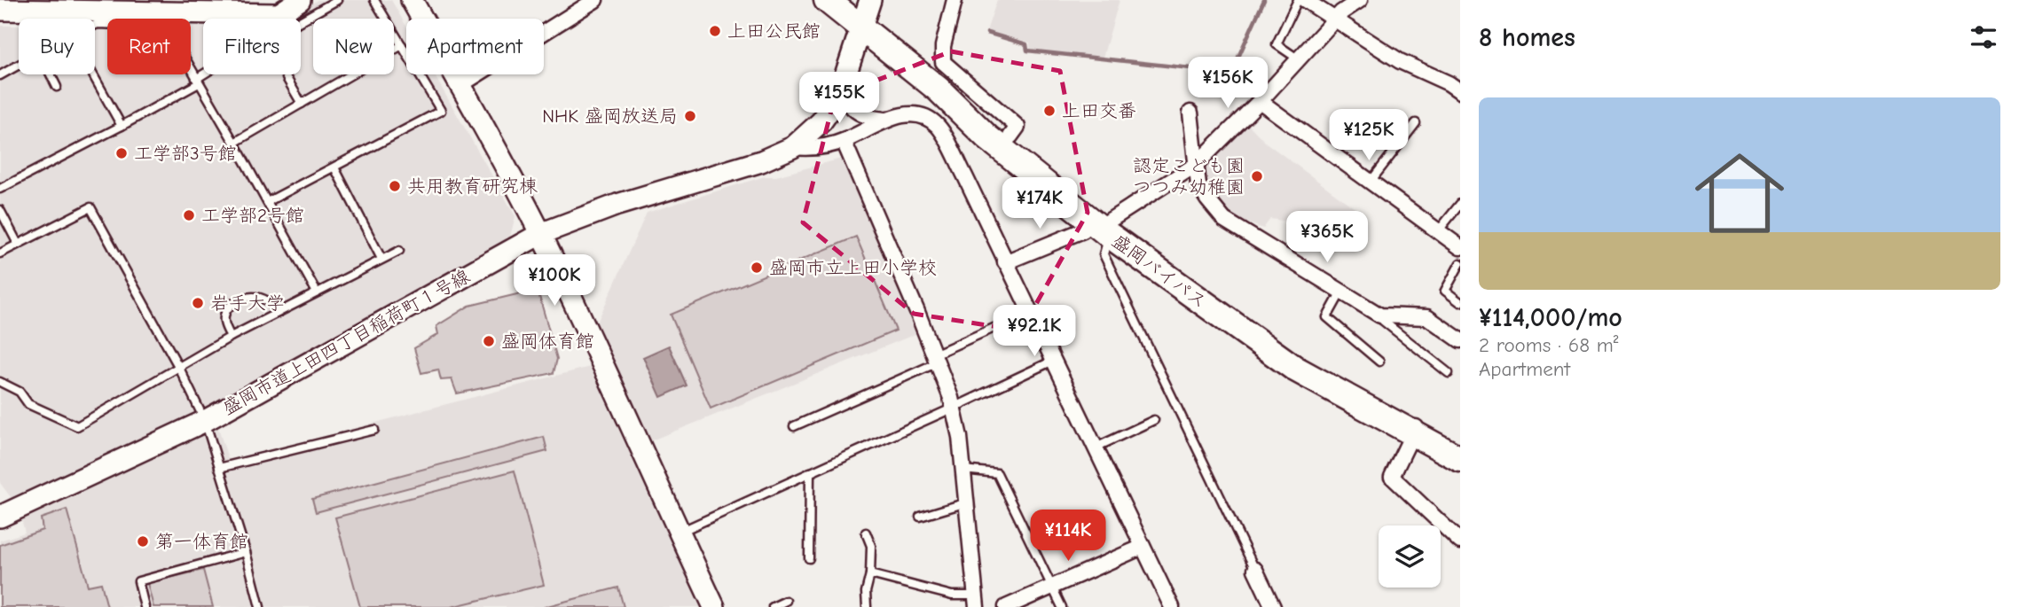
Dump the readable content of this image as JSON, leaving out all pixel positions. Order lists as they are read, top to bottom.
{
  "streets": {
    "highway": ["盛岡バイパス"],
    "street": ["盛岡市道上田四丁目稲荷町１号線"]
  },
  "crossings": [
    ["盛岡バイパス", "盛岡市道上田四丁目稲荷町１号線"]
  ],
  "places": [
    "上田公民館",
    "上田交番",
    "NHK 盛岡放送局",
    "工学部3号館",
    "認定こども園 つつみ幼稚園",
    "共用教育研究棟",
    "工学部2号館",
    "盛岡市立上田小学校",
    "岩手大学",
    "盛岡体育館",
    "第一体育館"
  ],
  "page": {
    "heading": "8 homes",
    "chip": [
      "Buy",
      "Rent",
      "Filters",
      "New",
      "Apartment"
    ],
    "price": [
      "¥156K",
      "¥155K",
      "¥125K",
      "¥174K",
      "¥365K",
      "¥100K",
      "¥92.1K",
      "¥114K"
    ],
    "list": [
      {
        "name": "¥114,000/mo",
        "note": "2 rooms · 68 m² · Apartment"
      }
    ]
  }
}
